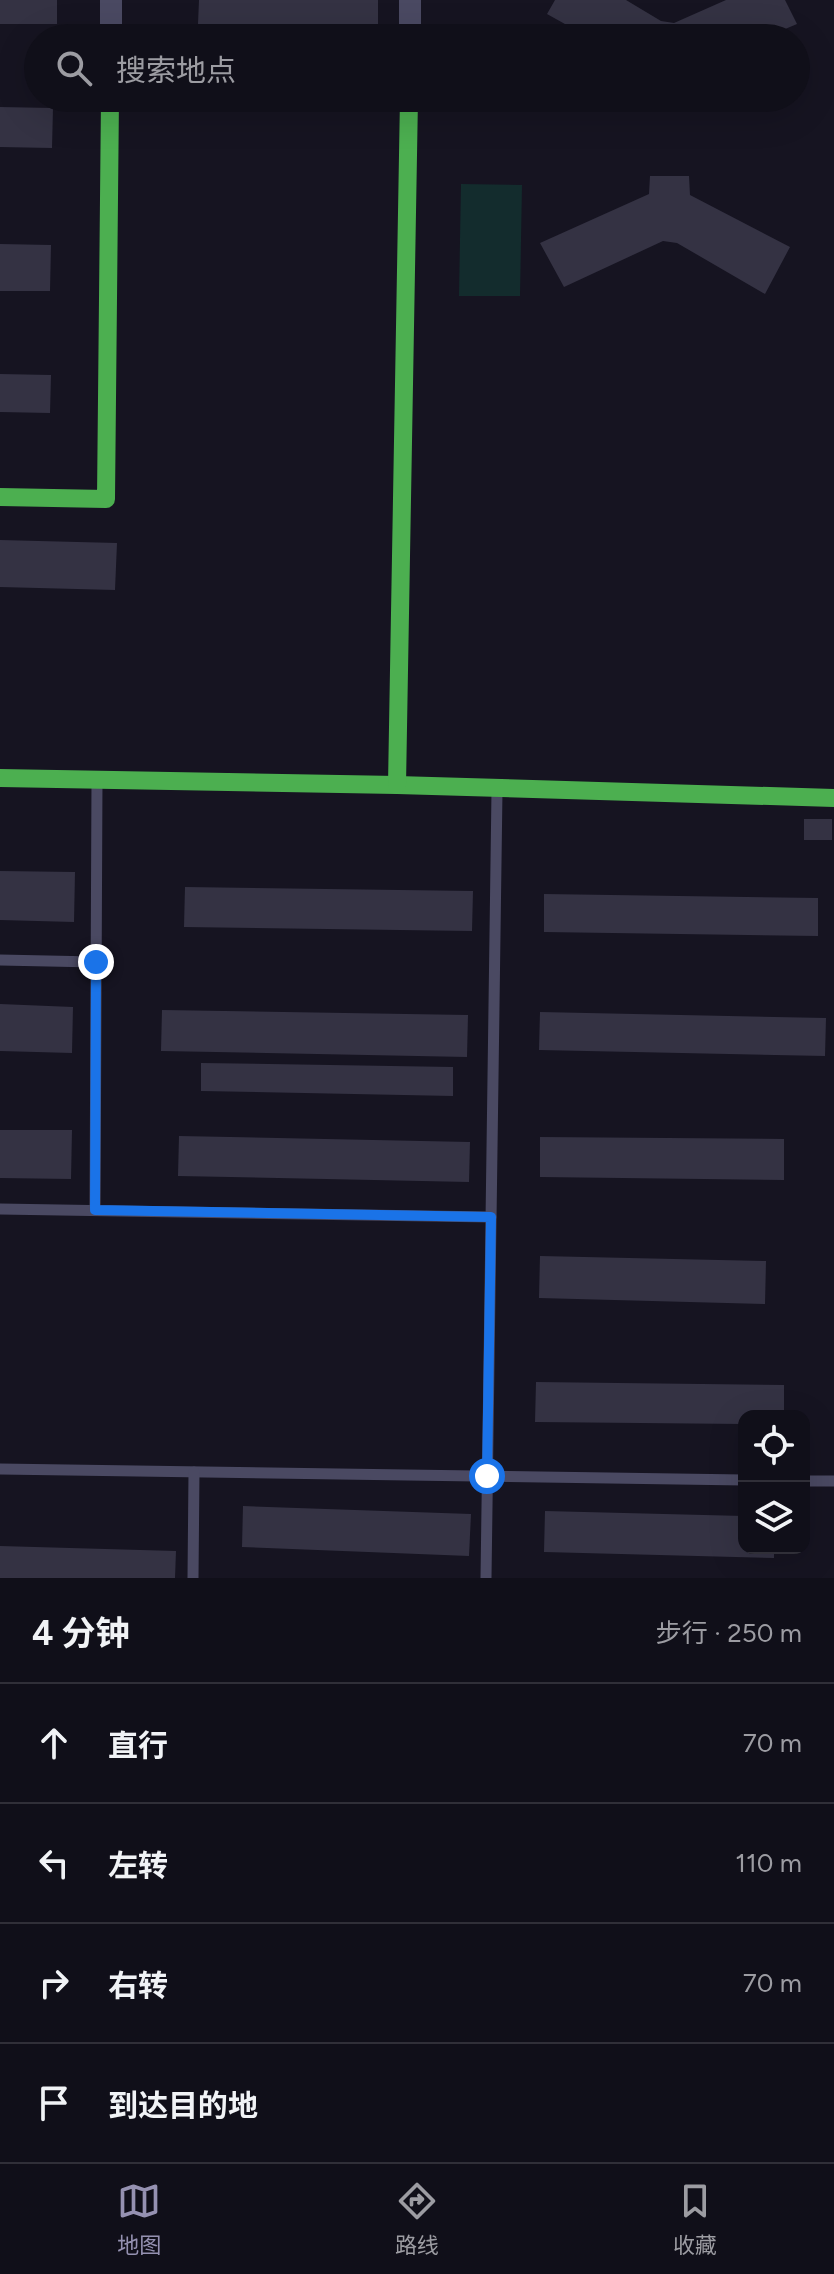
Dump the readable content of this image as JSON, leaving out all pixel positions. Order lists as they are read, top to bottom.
{
  "page": {
    "search": "搜索地点",
    "heading": ["4 分钟", "步行 · 250 m"],
    "list": [
      ["直行", "70 m"],
      ["左转", "110 m"],
      ["右转", "70 m"],
      "到达目的地"
    ],
    "nav": ["地图", "路线", "收藏"]
  }
}
